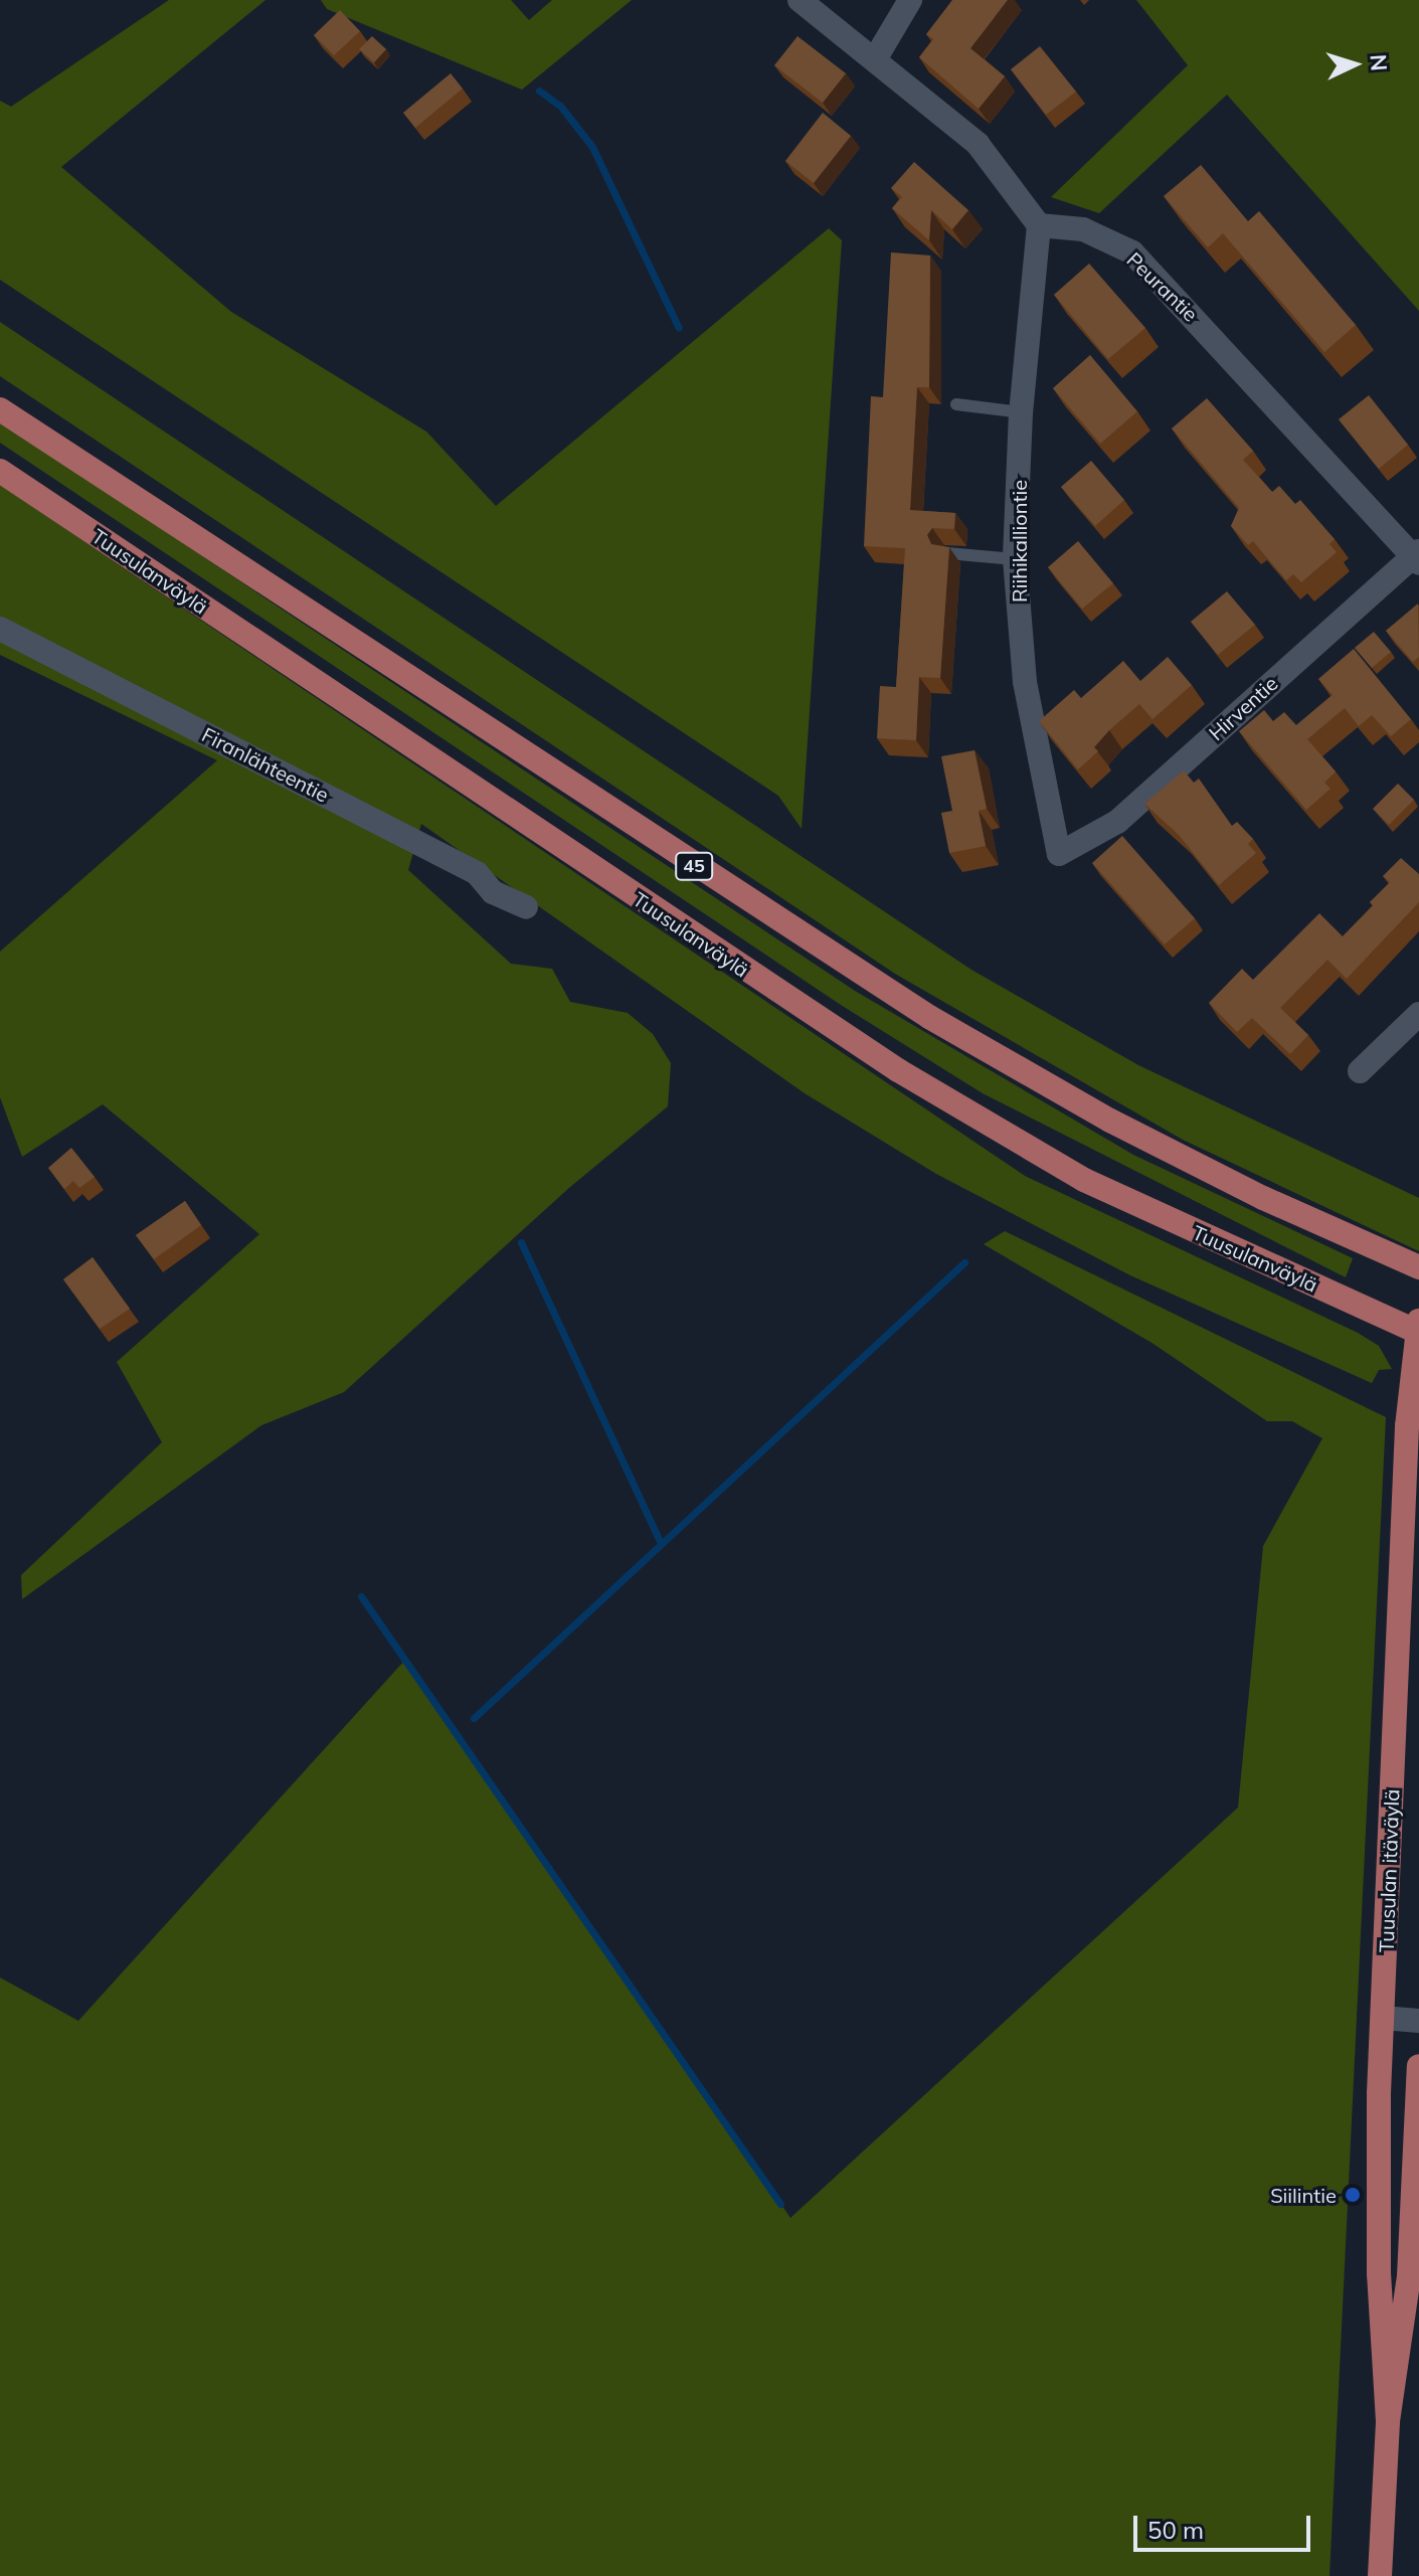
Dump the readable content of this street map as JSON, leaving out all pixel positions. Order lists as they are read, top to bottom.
{
  "streets": {
    "main road": ["Tuusulanväylä", "45", "Tuusulan itäväylä"],
    "street": [
      "Peurantie",
      "Riihikalliontie",
      "Hirventie",
      "Firanlähteentie"
    ]
  },
  "crossings": [
    ["Peurantie", "Riihikalliontie"],
    ["Peurantie", "Hirventie"],
    ["Riihikalliontie", "Hirventie"],
    ["Tuusulanväylä", "Tuusulan itäväylä"]
  ],
  "places": ["Siilintie"],
  "scale_bar": "50 m",
  "north": "right"
}
